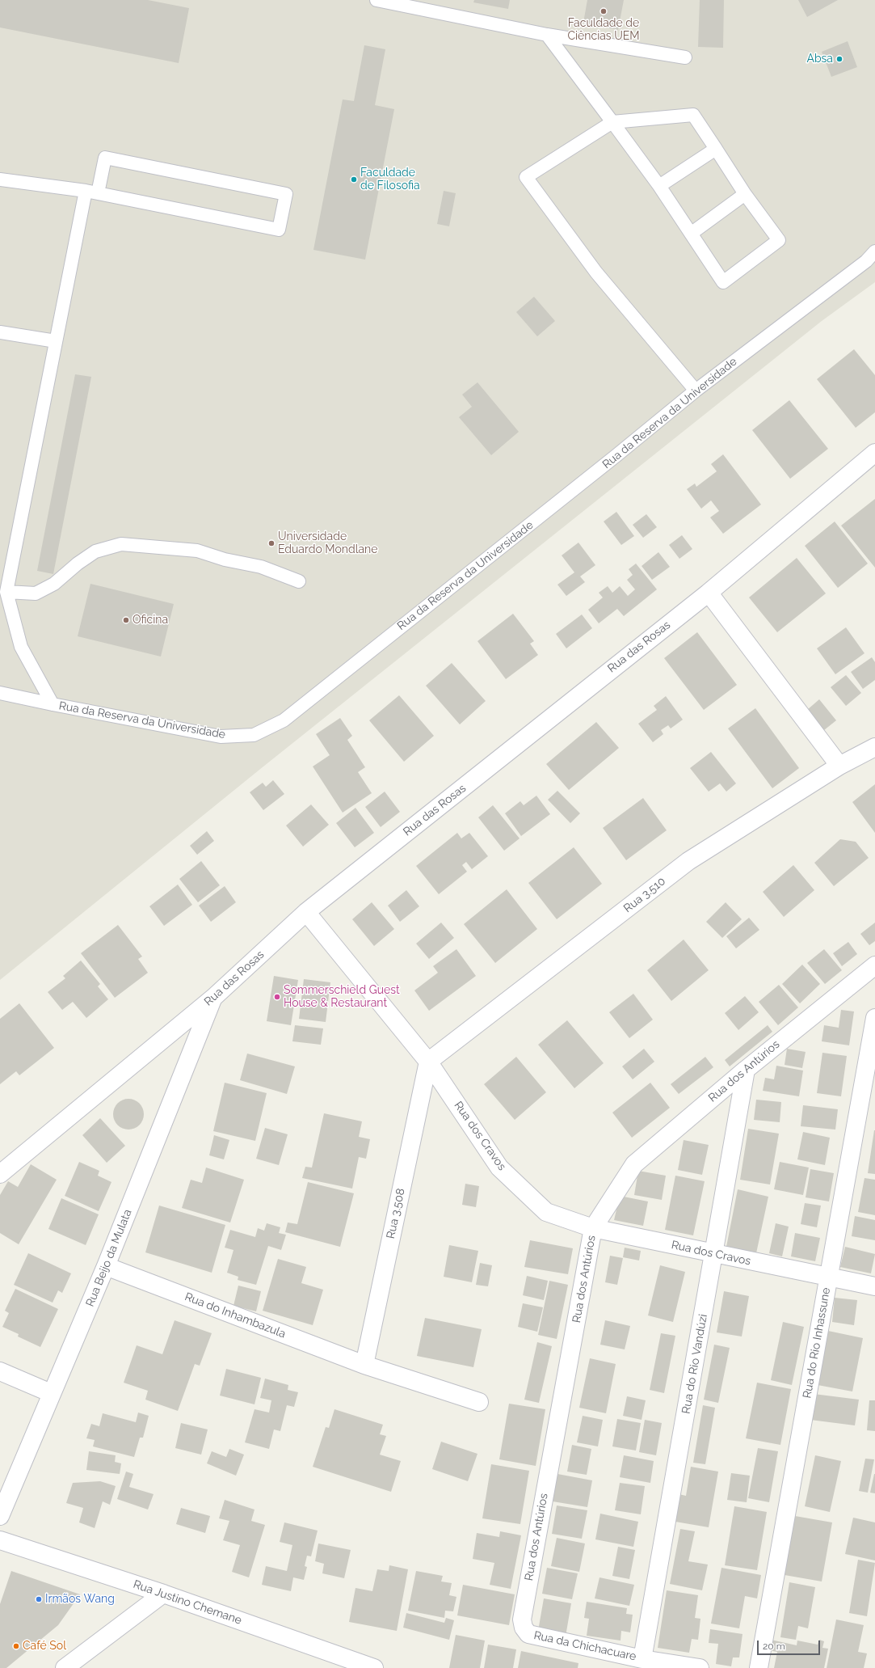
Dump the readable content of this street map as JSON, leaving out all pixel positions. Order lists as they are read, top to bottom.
{
  "streets": {
    "street": [
      "Rua das Rosas",
      "Rua 3.510",
      "Rua dos Antúrios",
      "Rua dos Cravos",
      "Rua 3.508",
      "Rua Beijo da Mulata",
      "Rua do Inhambazula",
      "Rua do Rio Inhassune",
      "Rua do Rio Vandúzi",
      "Rua Justino Chemane",
      "Rua da Chichacuare"
    ],
    "lane": ["Rua da Reserva da Universidade"]
  },
  "crossings": [
    ["Rua das Rosas", "Rua dos Cravos"],
    ["Rua das Rosas", "Rua Beijo da Mulata"],
    ["Rua 3.510", "Rua dos Cravos"],
    ["Rua 3.510", "Rua 3.508"],
    ["Rua dos Antúrios", "Rua dos Cravos"],
    ["Rua dos Antúrios", "Rua do Rio Vandúzi"],
    ["Rua dos Antúrios", "Rua da Chichacuare"],
    ["Rua dos Cravos", "Rua 3.508"],
    ["Rua dos Cravos", "Rua do Rio Inhassune"],
    ["Rua dos Cravos", "Rua do Rio Vandúzi"],
    ["Rua 3.508", "Rua do Inhambazula"],
    ["Rua Beijo da Mulata", "Rua do Inhambazula"],
    ["Rua do Rio Vandúzi", "Rua da Chichacuare"]
  ],
  "places": [
    "Faculdade de Ciências UEM",
    "Absa",
    "Faculdade de Filosofia",
    "Universidade Eduardo Mondlane",
    "Oficina",
    "Sommerschield Guest House & Restaurant",
    "Irmãos Wang",
    "Café Sol"
  ],
  "scale_bar": "20 m"
}
